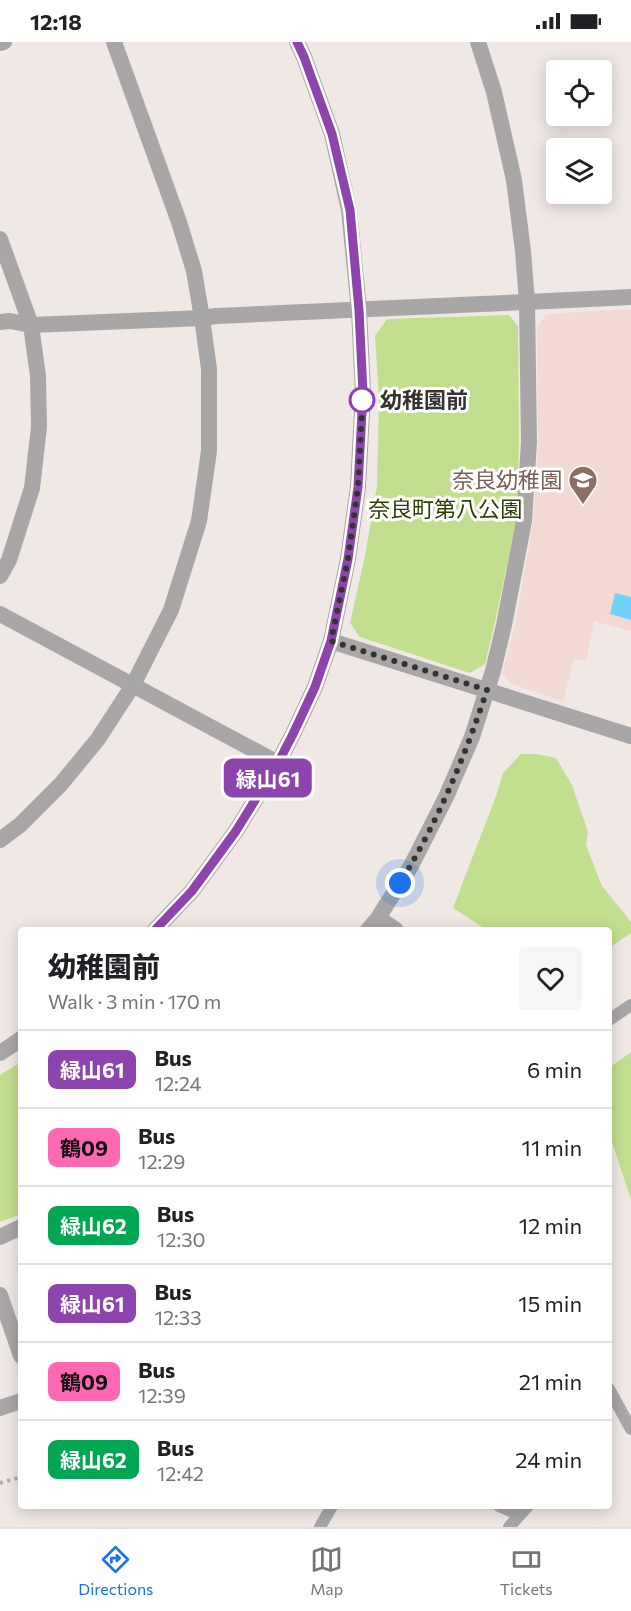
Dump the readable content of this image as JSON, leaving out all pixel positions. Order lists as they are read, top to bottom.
{
  "parks": ["奈良町第八公園"],
  "places": {
    "other": ["幼稚園前"],
    "school or university": ["奈良幼稚園"]
  },
  "lines": ["bus line 緑山61"],
  "page": {
    "status": "12:18",
    "on_map": "緑山61",
    "heading": ["幼稚園前", "Walk · 3 min · 170 m"],
    "list": [
      {
        "mark": "緑山61",
        "name": "Bus",
        "note": "12:24",
        "value": "6 min"
      },
      {
        "mark": "鶴09",
        "name": "Bus",
        "note": "12:29",
        "value": "11 min"
      },
      {
        "mark": "緑山62",
        "name": "Bus",
        "note": "12:30",
        "value": "12 min"
      },
      {
        "mark": "緑山61",
        "name": "Bus",
        "note": "12:33",
        "value": "15 min"
      },
      {
        "mark": "鶴09",
        "name": "Bus",
        "note": "12:39",
        "value": "21 min"
      },
      {
        "mark": "緑山62",
        "name": "Bus",
        "note": "12:42",
        "value": "24 min"
      }
    ],
    "tabs": ["Directions", "Map", "Tickets"]
  }
}
